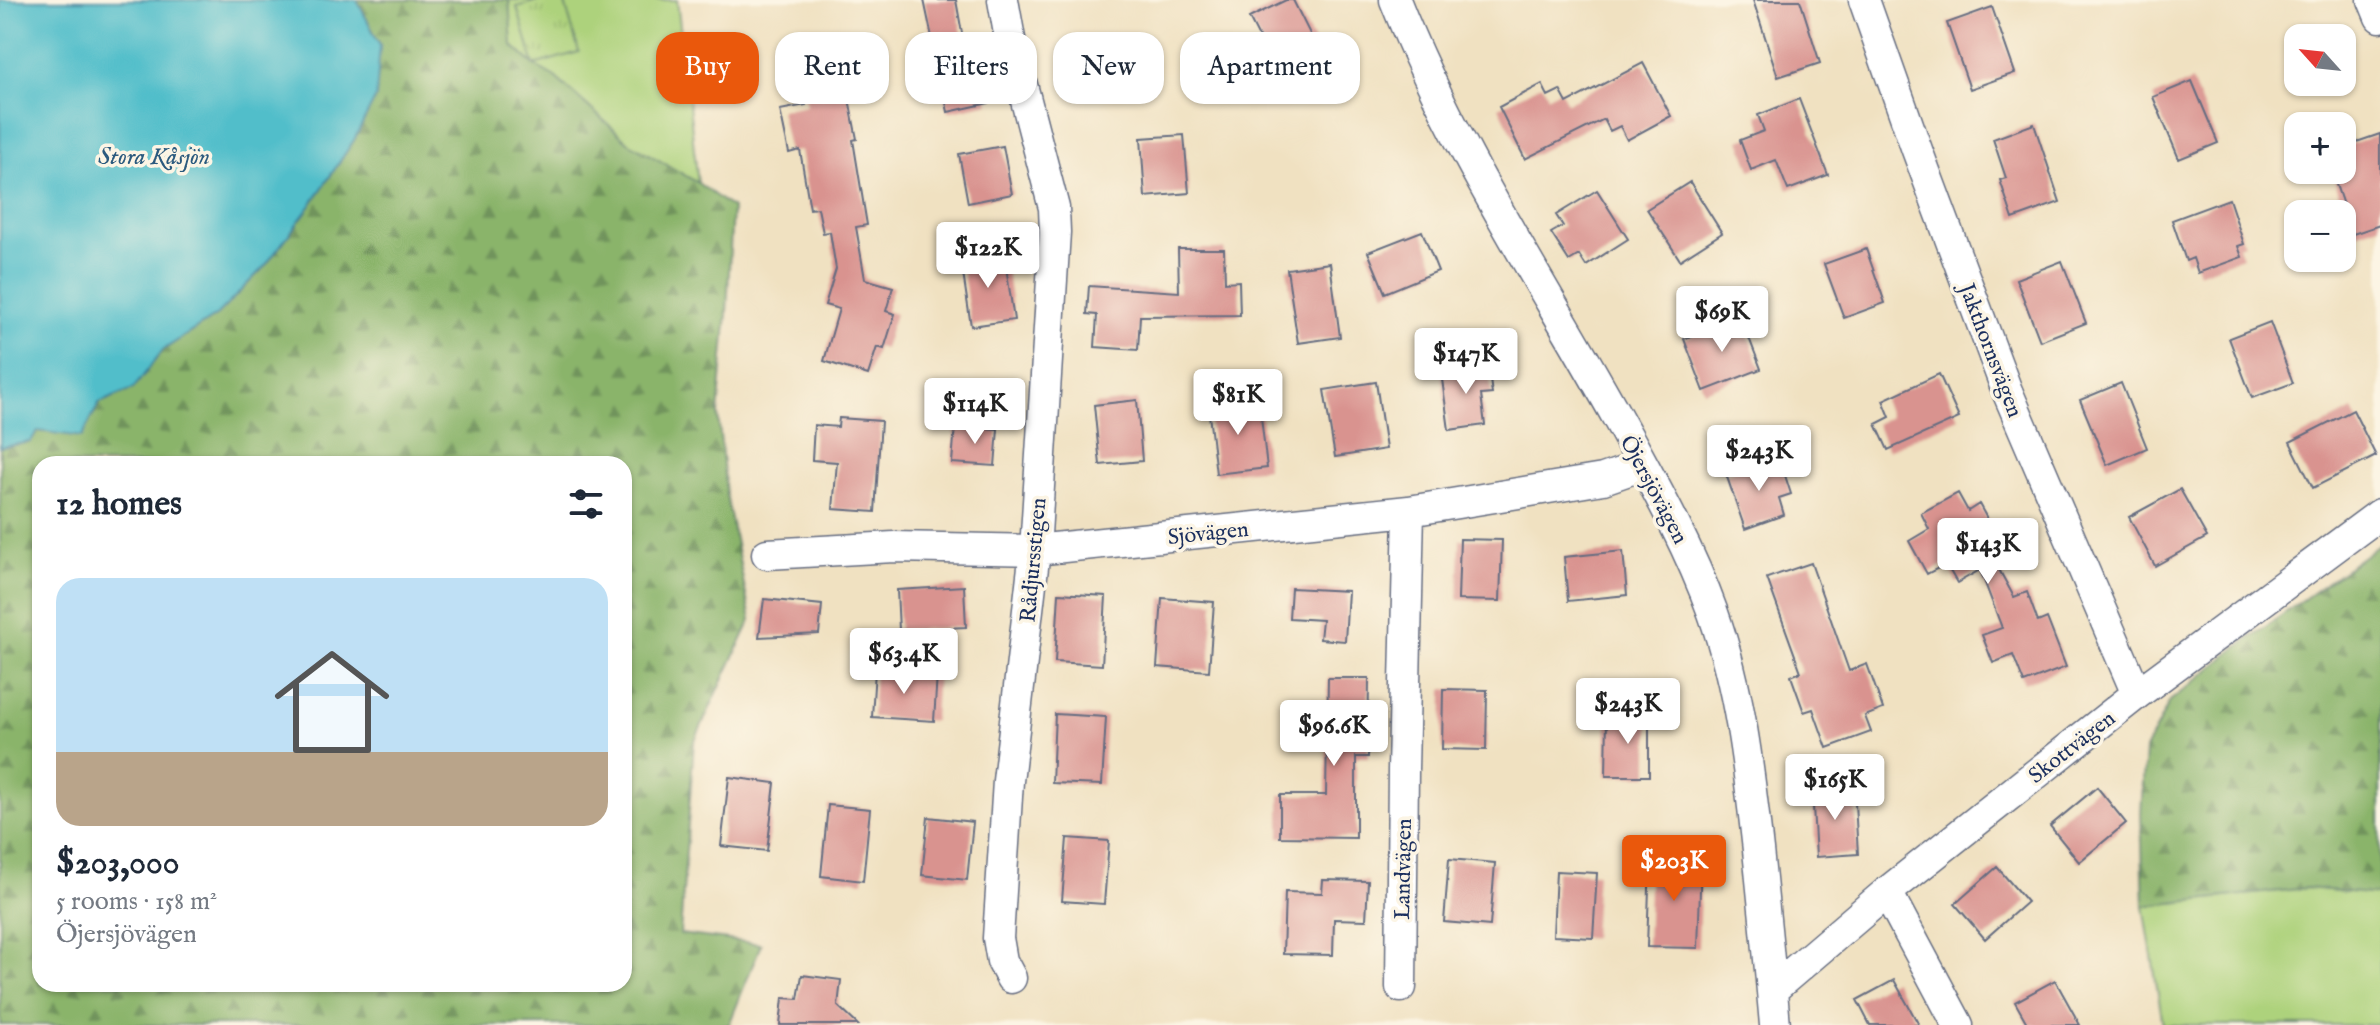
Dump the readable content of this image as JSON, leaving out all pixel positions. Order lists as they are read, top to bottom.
{
  "streets": {
    "street": [
      "Jakthornsvägen",
      "Öjersjövägen",
      "Sjövägen",
      "Rådjursstigen",
      "Skottvägen",
      "Landvägen"
    ]
  },
  "crossings": [
    ["Jakthornsvägen", "Skottvägen"],
    ["Öjersjövägen", "Sjövägen"],
    ["Öjersjövägen", "Skottvägen"],
    ["Sjövägen", "Rådjursstigen"],
    ["Sjövägen", "Landvägen"]
  ],
  "water": ["Stora Kåsjön"],
  "north": "top left",
  "page": {
    "map_buttons": ["+", "−"],
    "chip": [
      "Buy",
      "Rent",
      "Filters",
      "New",
      "Apartment"
    ],
    "price": [
      "$122K",
      "$69K",
      "$147K",
      "$81K",
      "$114K",
      "$243K",
      "$143K",
      "$63.4K",
      "$243K",
      "$96.6K",
      "$165K",
      "$203K"
    ],
    "heading": "12 homes",
    "list": [
      {
        "name": "$203,000",
        "note": "5 rooms · 158 m² · Öjersjövägen"
      }
    ]
  }
}
